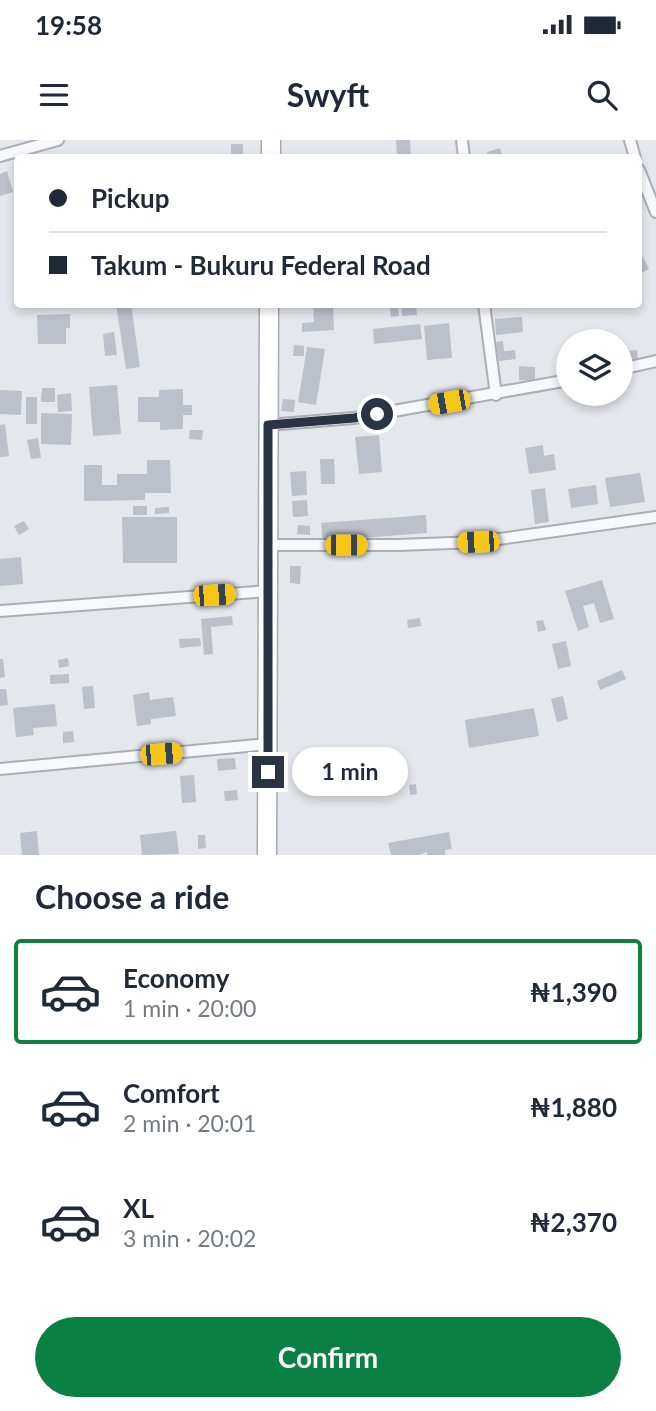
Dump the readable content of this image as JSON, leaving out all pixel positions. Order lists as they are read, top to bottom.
{
  "page": {
    "status": "19:58",
    "header": "Swyft",
    "banner": ["Pickup", "Takum - Bukuru Federal Road"],
    "bubble": "1 min",
    "heading": "Choose a ride",
    "list": [
      {
        "name": "Economy",
        "note": "1 min · 20:00",
        "value": "₦1,390"
      },
      {
        "name": "Comfort",
        "note": "2 min · 20:01",
        "value": "₦1,880"
      },
      {
        "name": "XL",
        "note": "3 min · 20:02",
        "value": "₦2,370"
      }
    ],
    "buttons": "Confirm"
  }
}
